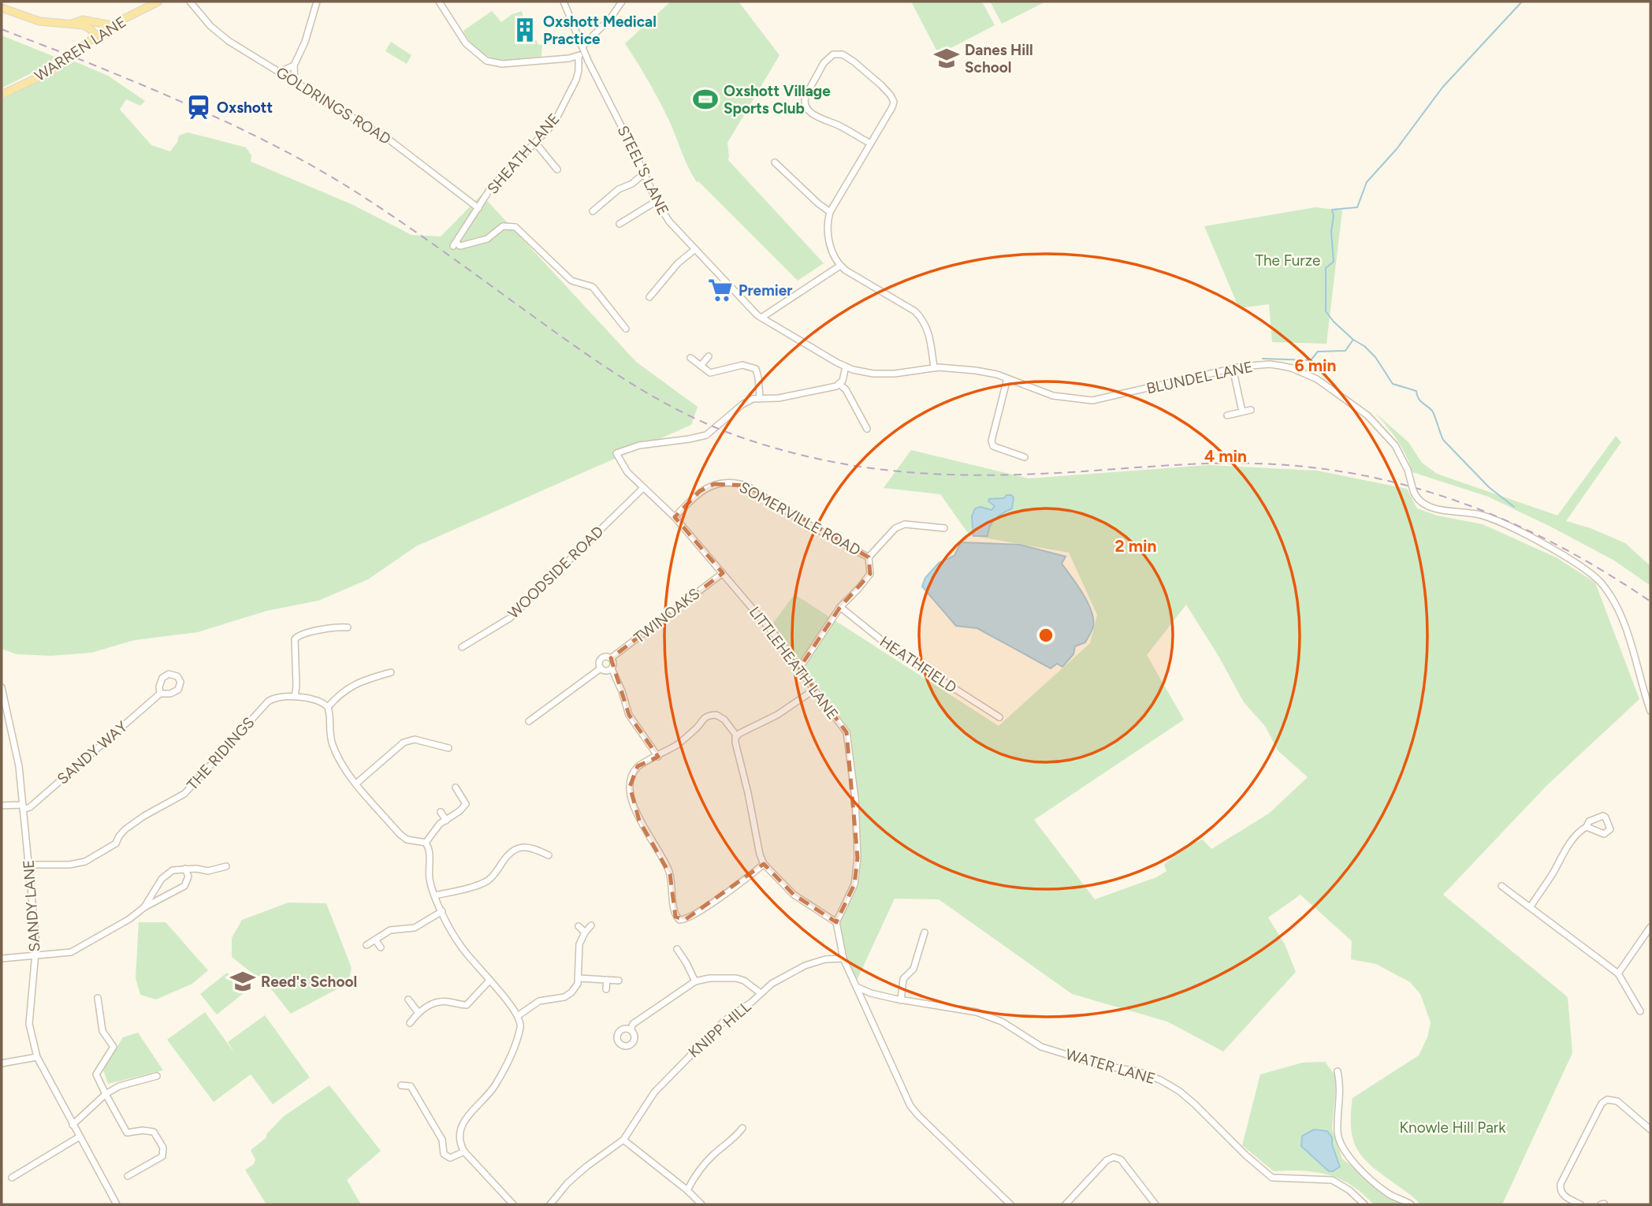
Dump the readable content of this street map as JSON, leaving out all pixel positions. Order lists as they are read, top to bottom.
{
  "streets": {
    "main road": ["WARREN LANE"],
    "street": [
      "GOLDRINGS ROAD",
      "SHEATH LANE",
      "STEEL'S LANE",
      "BLUNDEL LANE",
      "SOMERVILLE ROAD",
      "WOODSIDE ROAD",
      "TWINOAKS",
      "LITTLEHEATH LANE",
      "HEATHFIELD",
      "SANDY WAY",
      "THE RIDINGS",
      "SANDY LANE",
      "KNIPP HILL",
      "WATER LANE"
    ]
  },
  "crossings": [
    ["GOLDRINGS ROAD", "SHEATH LANE"],
    ["STEEL'S LANE", "BLUNDEL LANE"],
    ["SOMERVILLE ROAD", "LITTLEHEATH LANE"],
    ["SOMERVILLE ROAD", "HEATHFIELD"],
    ["WOODSIDE ROAD", "LITTLEHEATH LANE"],
    ["TWINOAKS", "LITTLEHEATH LANE"],
    ["SANDY WAY", "SANDY LANE"],
    ["THE RIDINGS", "SANDY LANE"]
  ],
  "parks": ["The Furze", "Knowle Hill Park"],
  "places": {
    "building": ["Oxshott Medical Practice"],
    "school or university": ["Danes Hill School", "Reed's School"],
    "sports": ["Oxshott Village Sports Club"],
    "station": ["Oxshott"],
    "supermarket": ["Premier"]
  },
  "rings": ["6 min", "4 min", "2 min"]
}
